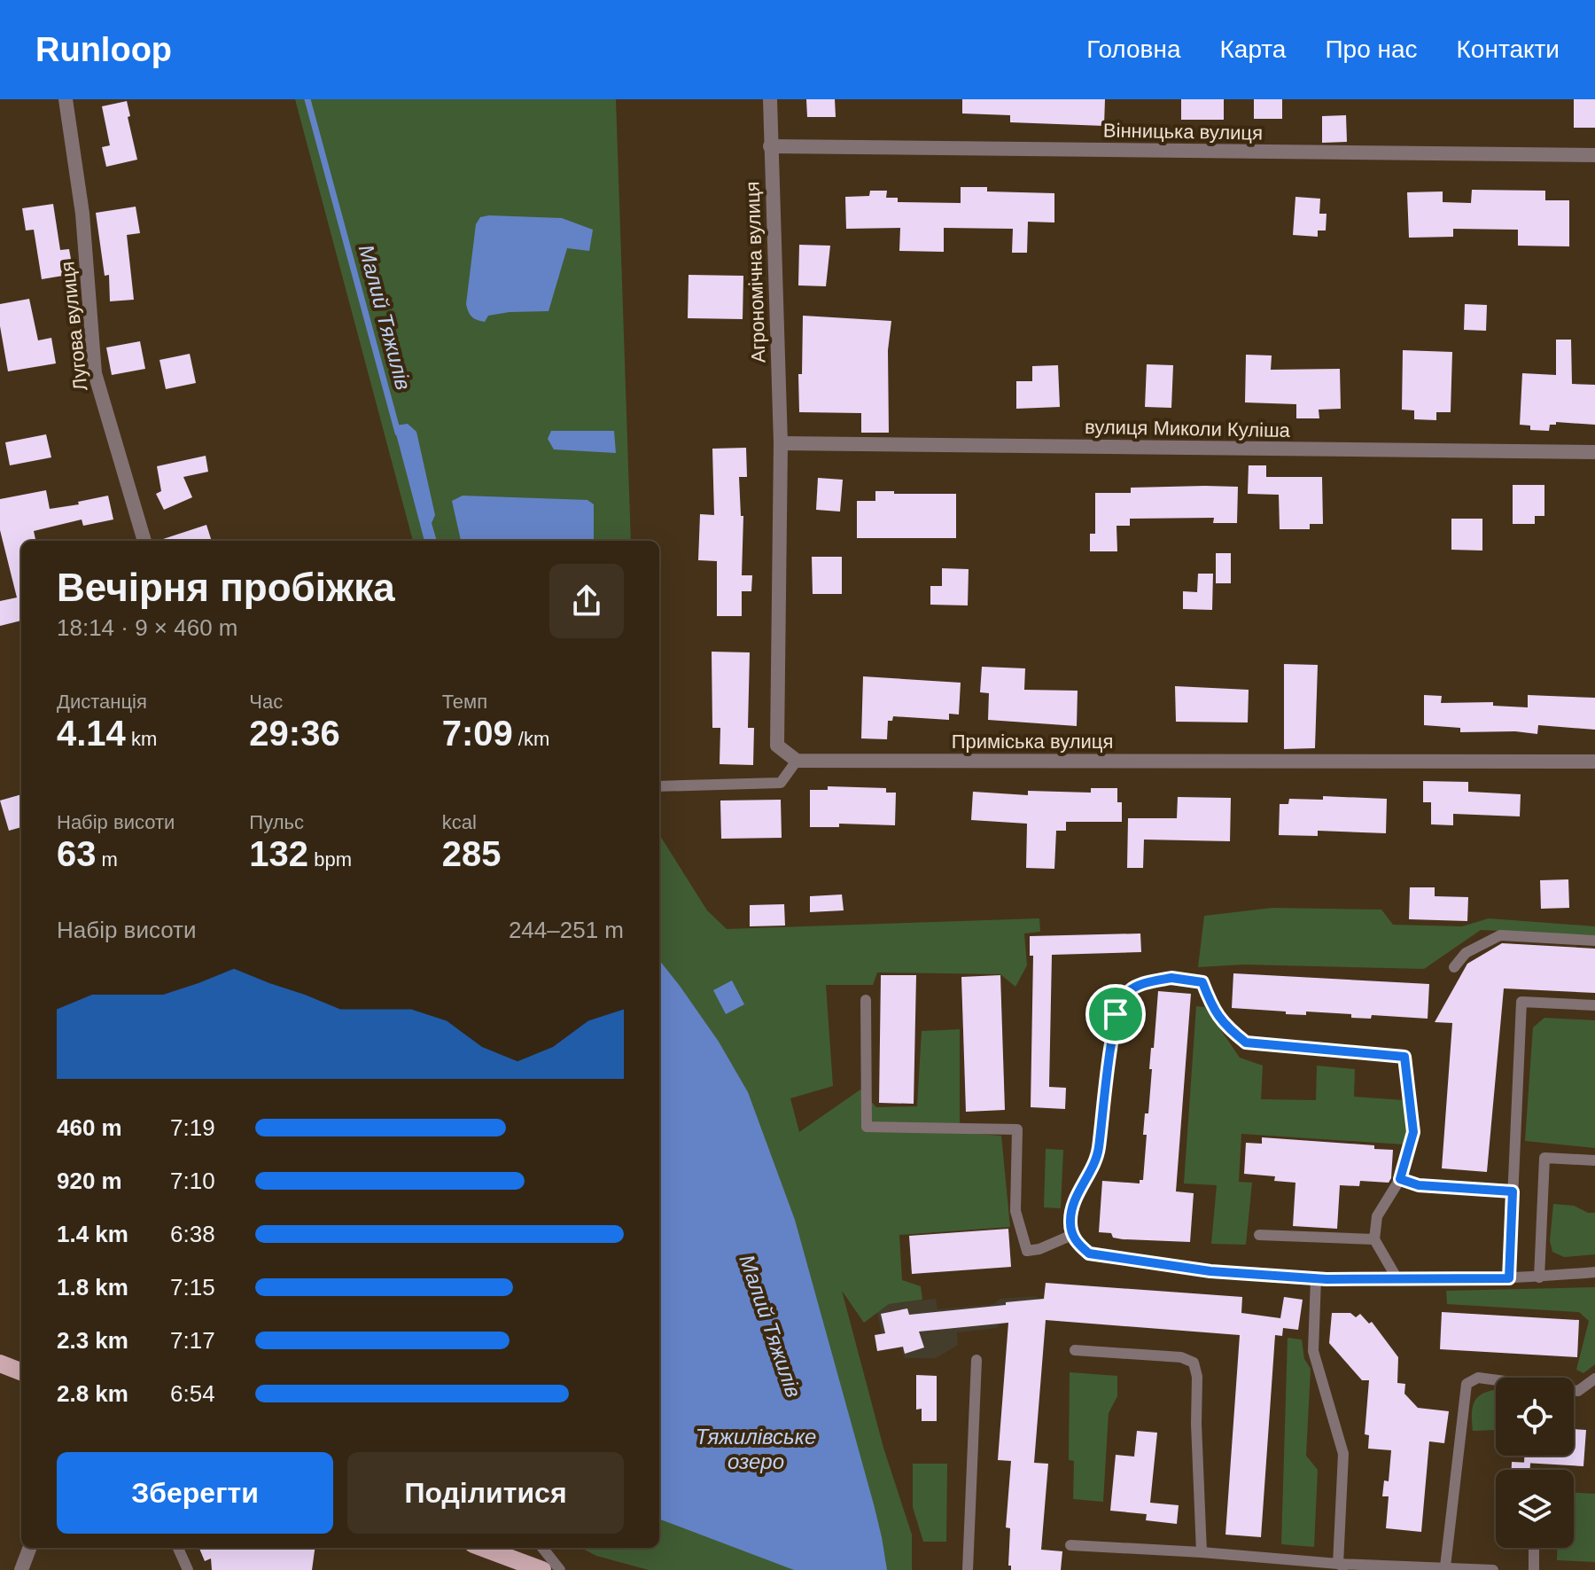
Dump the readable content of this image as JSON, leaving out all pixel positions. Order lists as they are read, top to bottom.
{
  "streets": {
    "street": [
      "Вінницька вулиця",
      "Агрономічна вулиця",
      "Лугова вулиця",
      "вулиця Миколи Куліша",
      "Приміська вулиця"
    ]
  },
  "crossings": [
    ["Вінницька вулиця", "Агрономічна вулиця"],
    ["Агрономічна вулиця", "вулиця Миколи Куліша"]
  ],
  "water": ["Малий Тяжилів", "Тяжилівське озеро"],
  "page": {
    "header": "Runloop",
    "nav": [
      "Головна",
      "Карта",
      "Про нас",
      "Контакти"
    ],
    "heading": ["Вечірня пробіжка", "18:14 · 9 × 460 m"],
    "stats": [
      ["Дистанція", "4.14 km"],
      ["Час", "29:36"],
      ["Темп", "7:09 /km"],
      ["Набір висоти", "63 m"],
      ["Пульс", "132 bpm"],
      ["kcal", "285"]
    ],
    "chart": ["Набір висоти", "244–251 m"],
    "list": [
      {
        "name": "460 m",
        "note": "7:19"
      },
      {
        "name": "920 m",
        "note": "7:10"
      },
      {
        "name": "1.4 km",
        "note": "6:38"
      },
      {
        "name": "1.8 km",
        "note": "7:15"
      },
      {
        "name": "2.3 km",
        "note": "7:17"
      },
      {
        "name": "2.8 km",
        "note": "6:54"
      }
    ],
    "buttons": ["Зберегти", "Поділитися"]
  }
}
